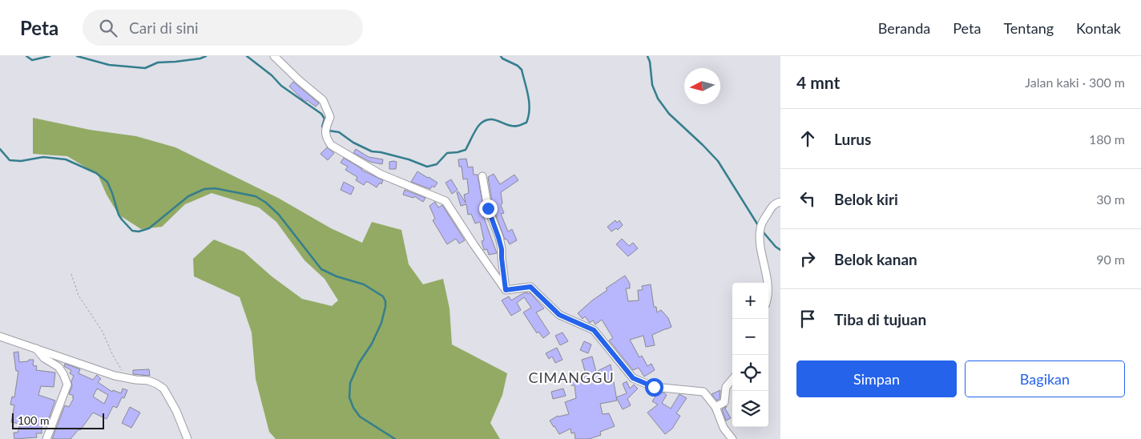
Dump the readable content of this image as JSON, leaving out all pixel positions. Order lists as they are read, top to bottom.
{
  "districts": ["CIMANGGU"],
  "scale_bar": "100 m",
  "north": "left",
  "page": {
    "header": "Peta",
    "search": "Cari di sini",
    "nav": [
      "Beranda",
      "Peta",
      "Tentang",
      "Kontak"
    ],
    "heading": ["4 mnt", "Jalan kaki · 300 m"],
    "list": [
      ["Lurus", "180 m"],
      ["Belok kiri", "30 m"],
      ["Belok kanan", "90 m"],
      "Tiba di tujuan"
    ],
    "map_buttons": ["+", "−"],
    "buttons": ["Simpan", "Bagikan"],
    "scale": "100 m"
  }
}
